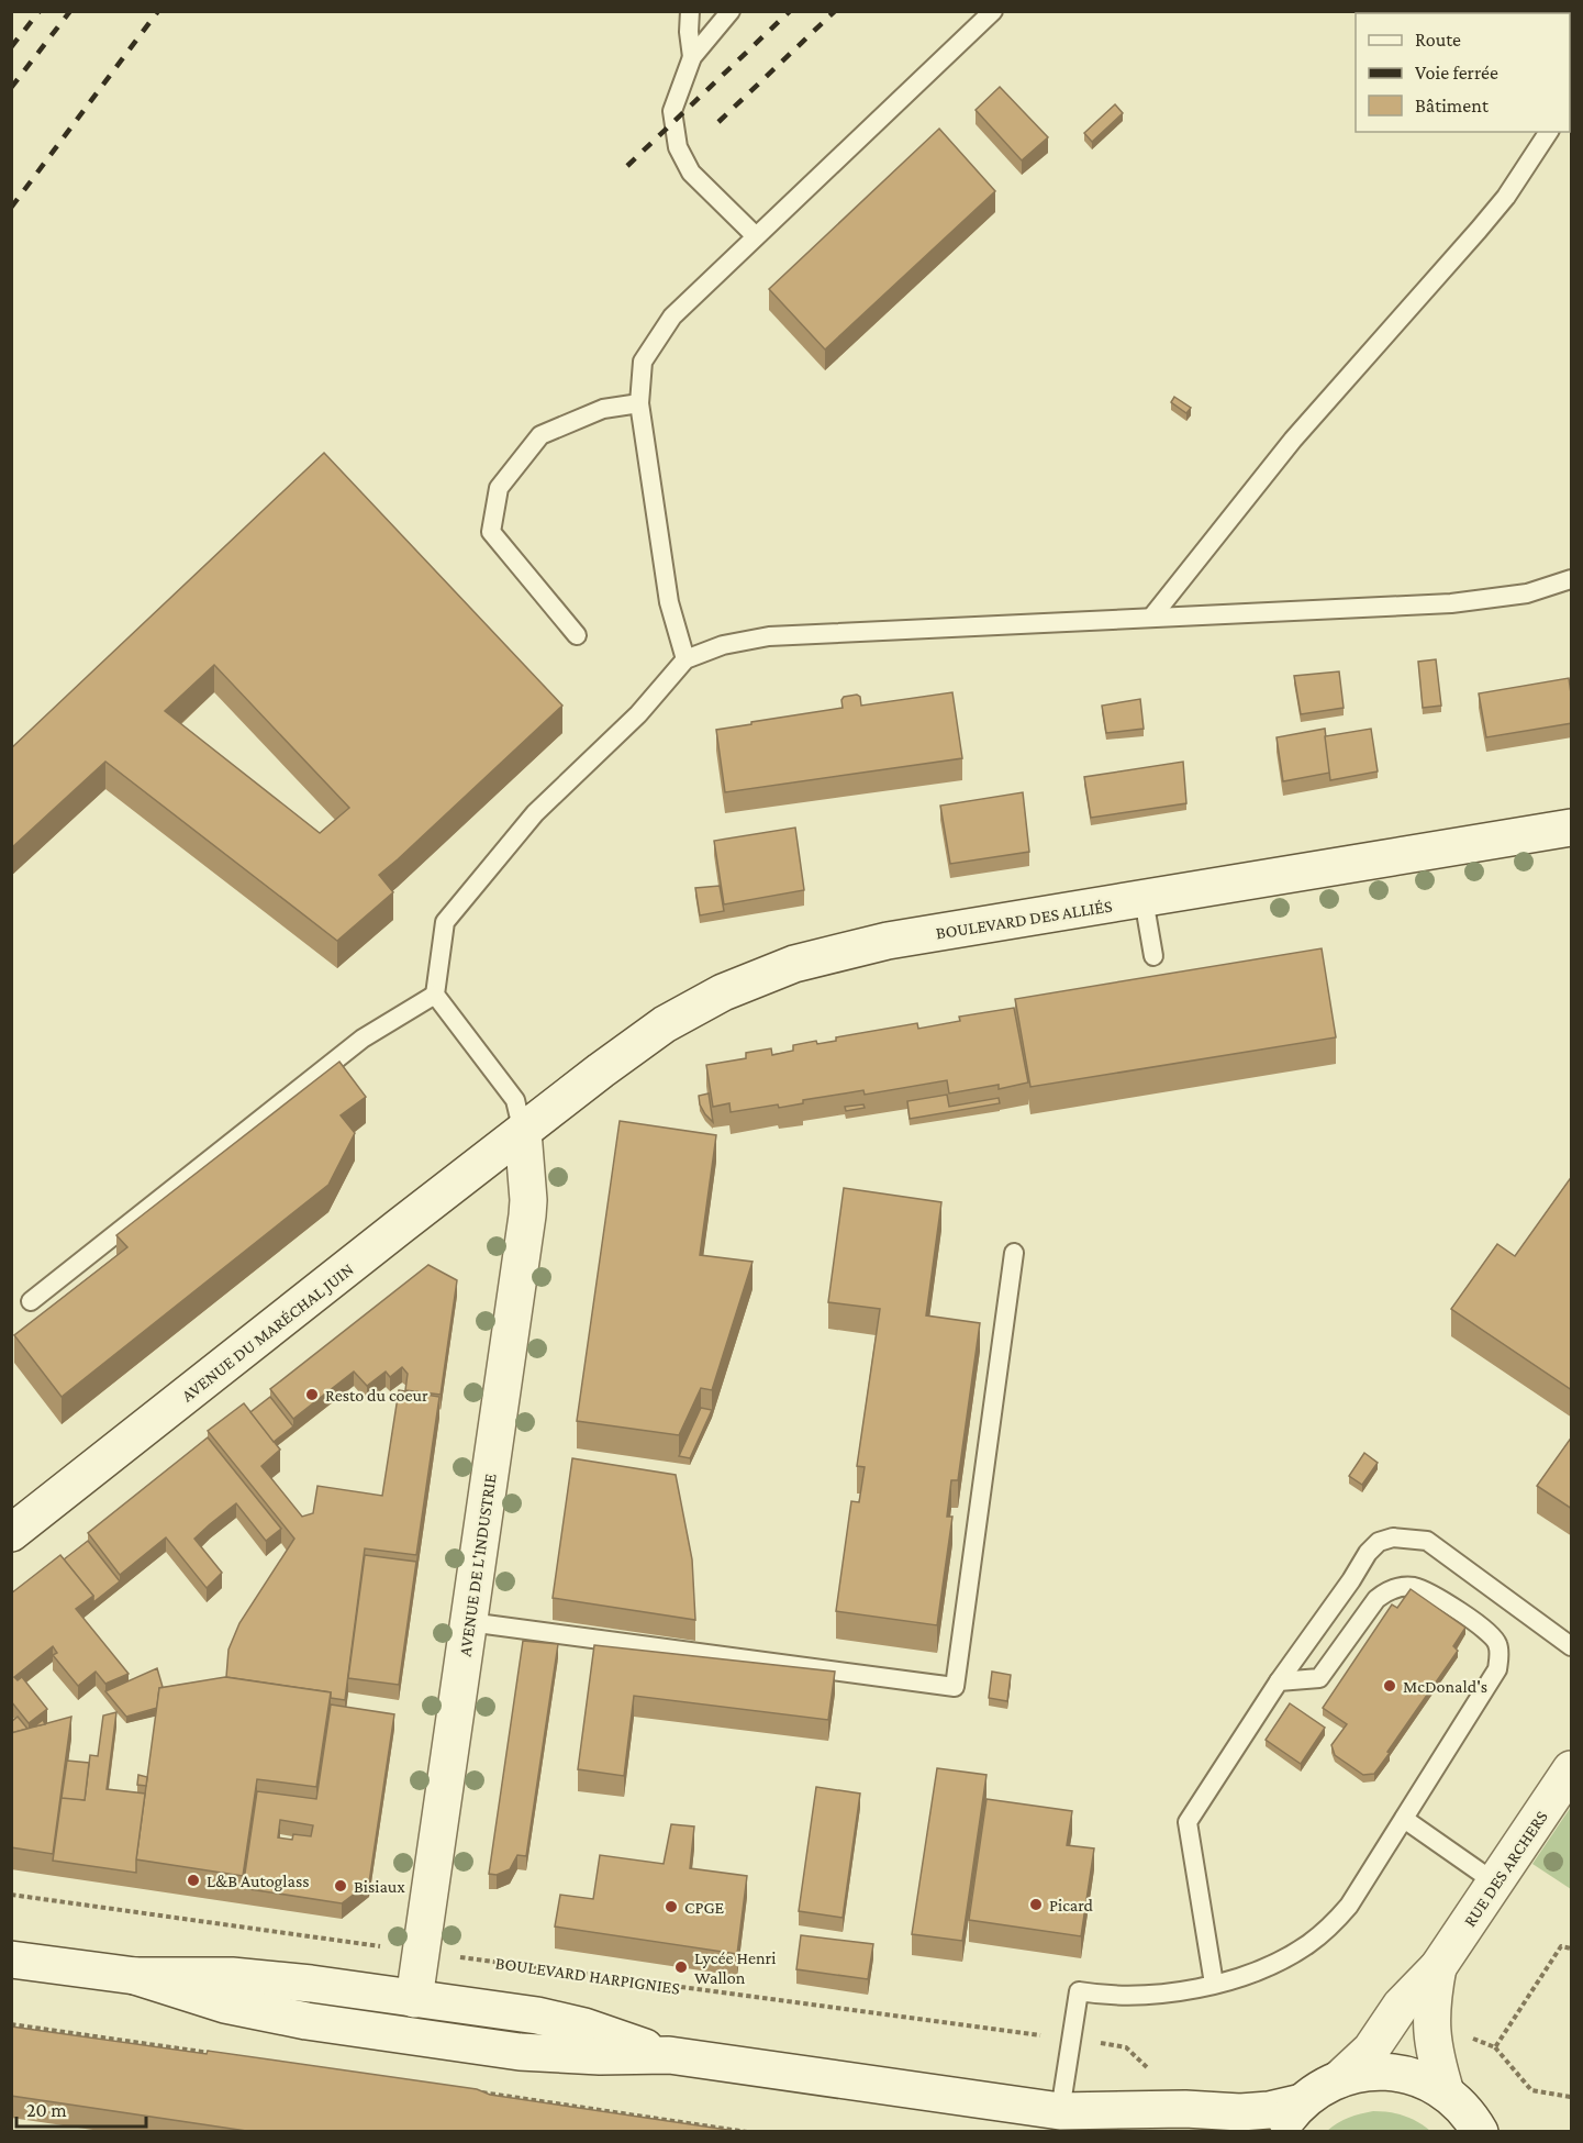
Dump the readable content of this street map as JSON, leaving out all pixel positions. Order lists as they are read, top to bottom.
{
  "streets": {
    "main road": [
      "BOULEVARD DES ALLIÉS",
      "AVENUE DU MARÉCHAL JUIN",
      "AVENUE DE L'INDUSTRIE",
      "RUE DES ARCHERS"
    ],
    "path": ["BOULEVARD HARPIGNIES"]
  },
  "crossings": [
    ["BOULEVARD DES ALLIÉS", "AVENUE DU MARÉCHAL JUIN"],
    ["BOULEVARD DES ALLIÉS", "AVENUE DE L'INDUSTRIE"],
    ["AVENUE DU MARÉCHAL JUIN", "AVENUE DE L'INDUSTRIE"],
    ["AVENUE DE L'INDUSTRIE", "BOULEVARD HARPIGNIES"]
  ],
  "places": [
    "Resto du coeur",
    "McDonald's",
    "L&B Autoglass",
    "Bisiaux",
    "Picard",
    "CPGE",
    "Lycée Henri Wallon"
  ],
  "legend": ["Route", "Voie ferrée", "Bâtiment"],
  "scale_bar": "20 m"
}
